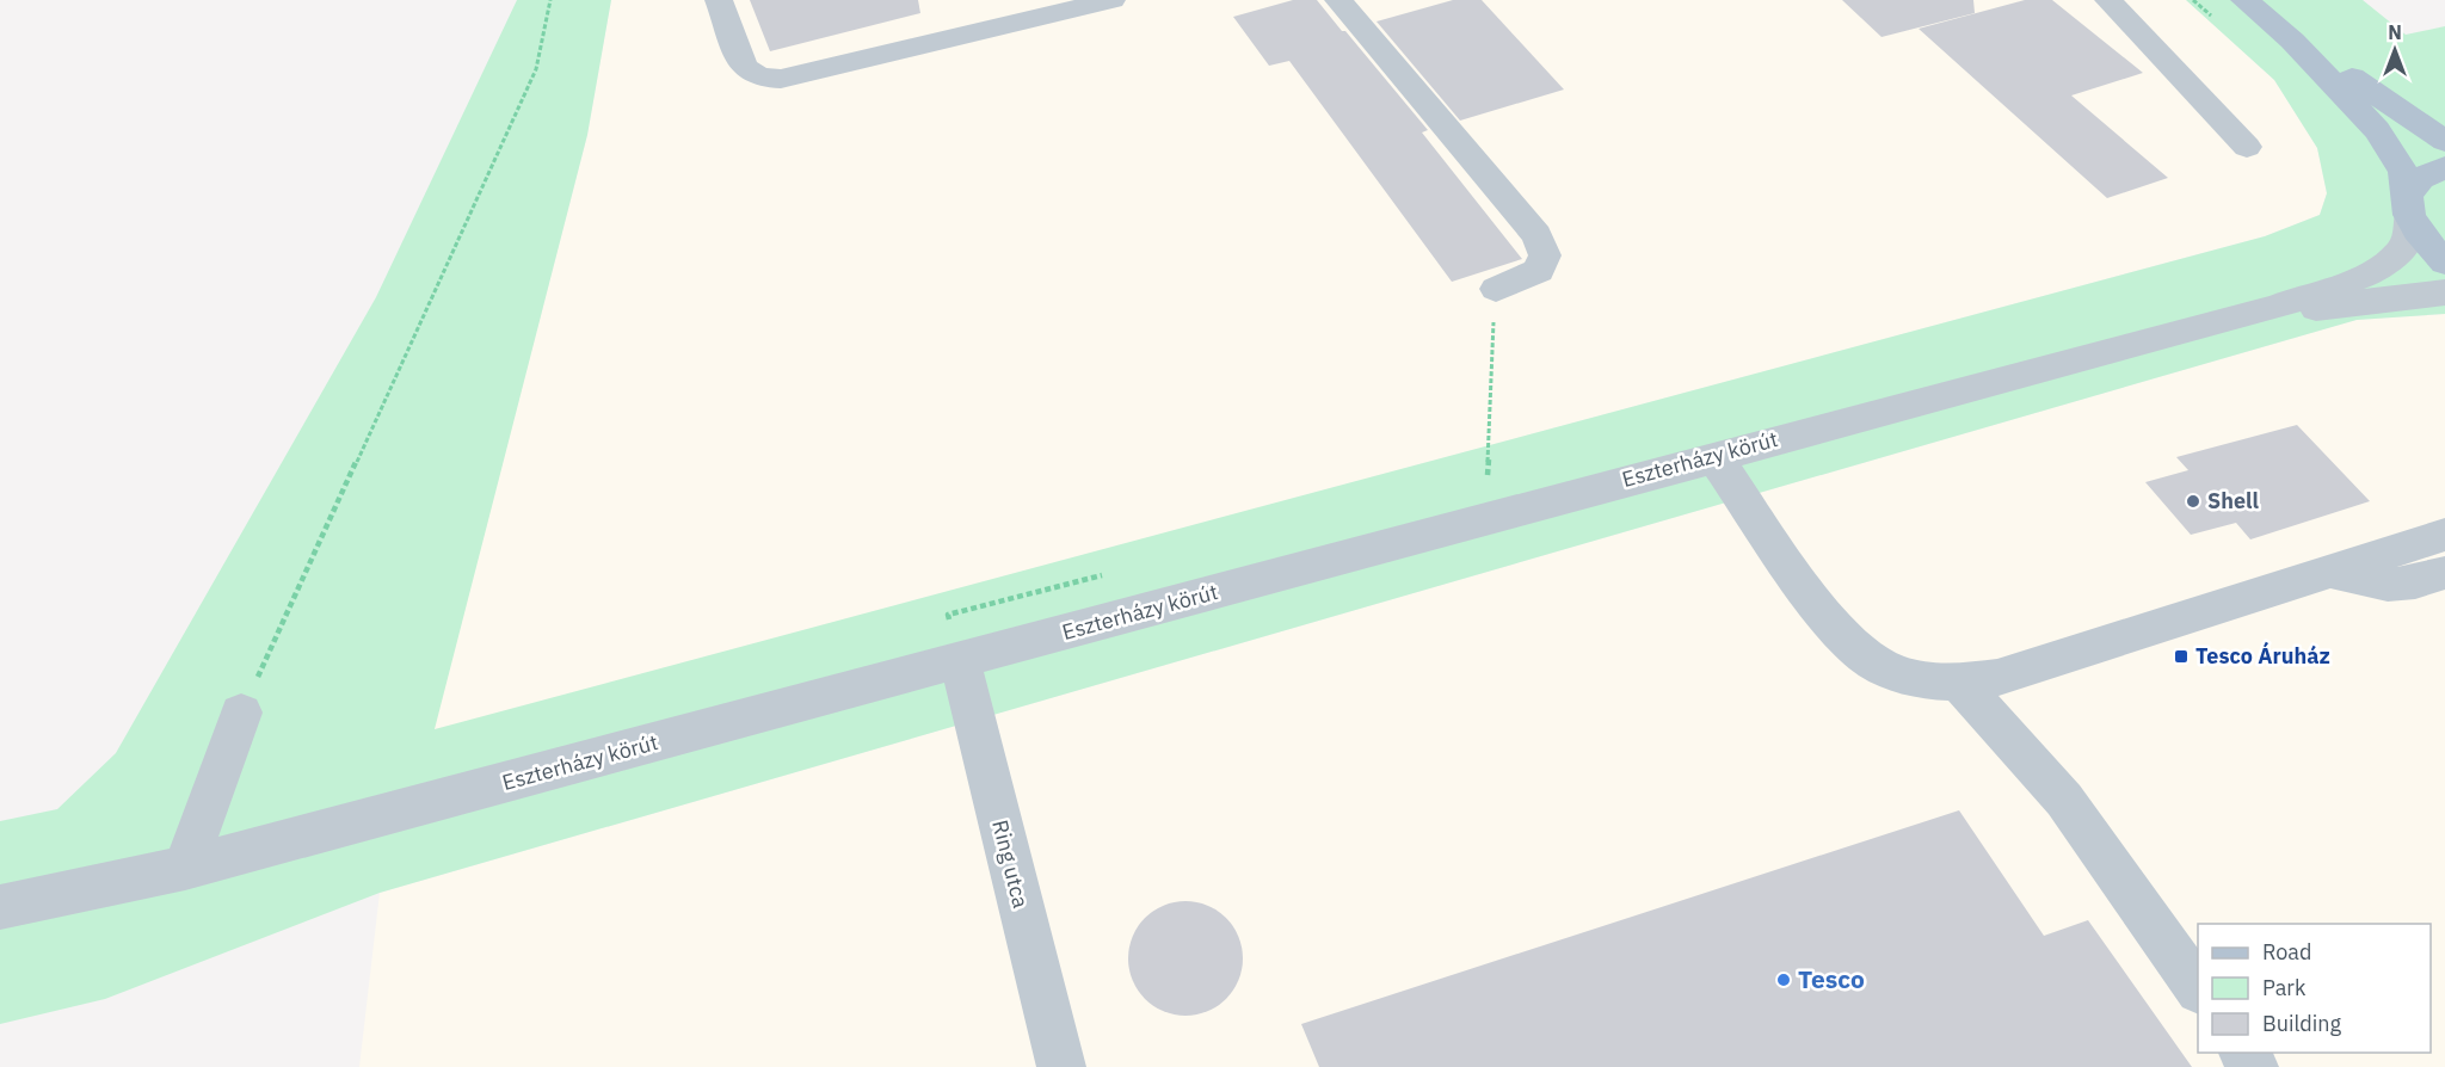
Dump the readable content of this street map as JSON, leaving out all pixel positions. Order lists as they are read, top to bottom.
{
  "streets": {
    "street": ["Eszterházy körút", "Ring utca"]
  },
  "crossings": [
    ["Eszterházy körút", "Ring utca"]
  ],
  "places": {
    "other": ["Shell", "Tesco"],
    "transit": ["Tesco Áruház"]
  },
  "legend": ["Road", "Park", "Building"],
  "north": "top"
}
